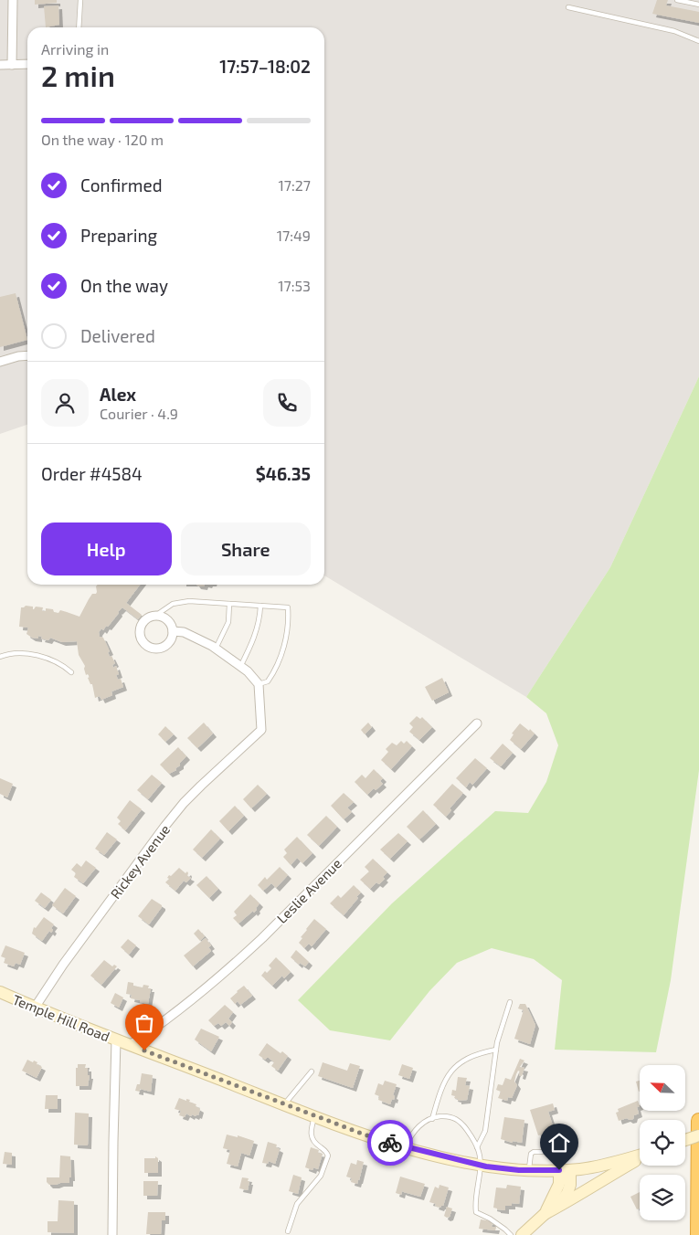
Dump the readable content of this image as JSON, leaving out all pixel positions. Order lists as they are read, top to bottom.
{
  "streets": {
    "main road": ["Temple Hill Road"],
    "street": ["Rickey Avenue", "Leslie Avenue"]
  },
  "crossings": [
    ["Rickey Avenue", "Temple Hill Road"],
    ["Leslie Avenue", "Temple Hill Road"]
  ],
  "north": "top left",
  "page": {
    "heading": ["2 min", "Arriving in", "17:57–18:02"],
    "panel": [
      "Alex",
      "Courier · 4.9",
      "Order #4584",
      "$46.35"
    ],
    "bar": "On the way · 120 m",
    "list": [
      ["Confirmed", "17:27"],
      ["Preparing", "17:49"],
      ["On the way", "17:53"],
      "Delivered"
    ],
    "buttons": ["Help", "Share"]
  }
}
